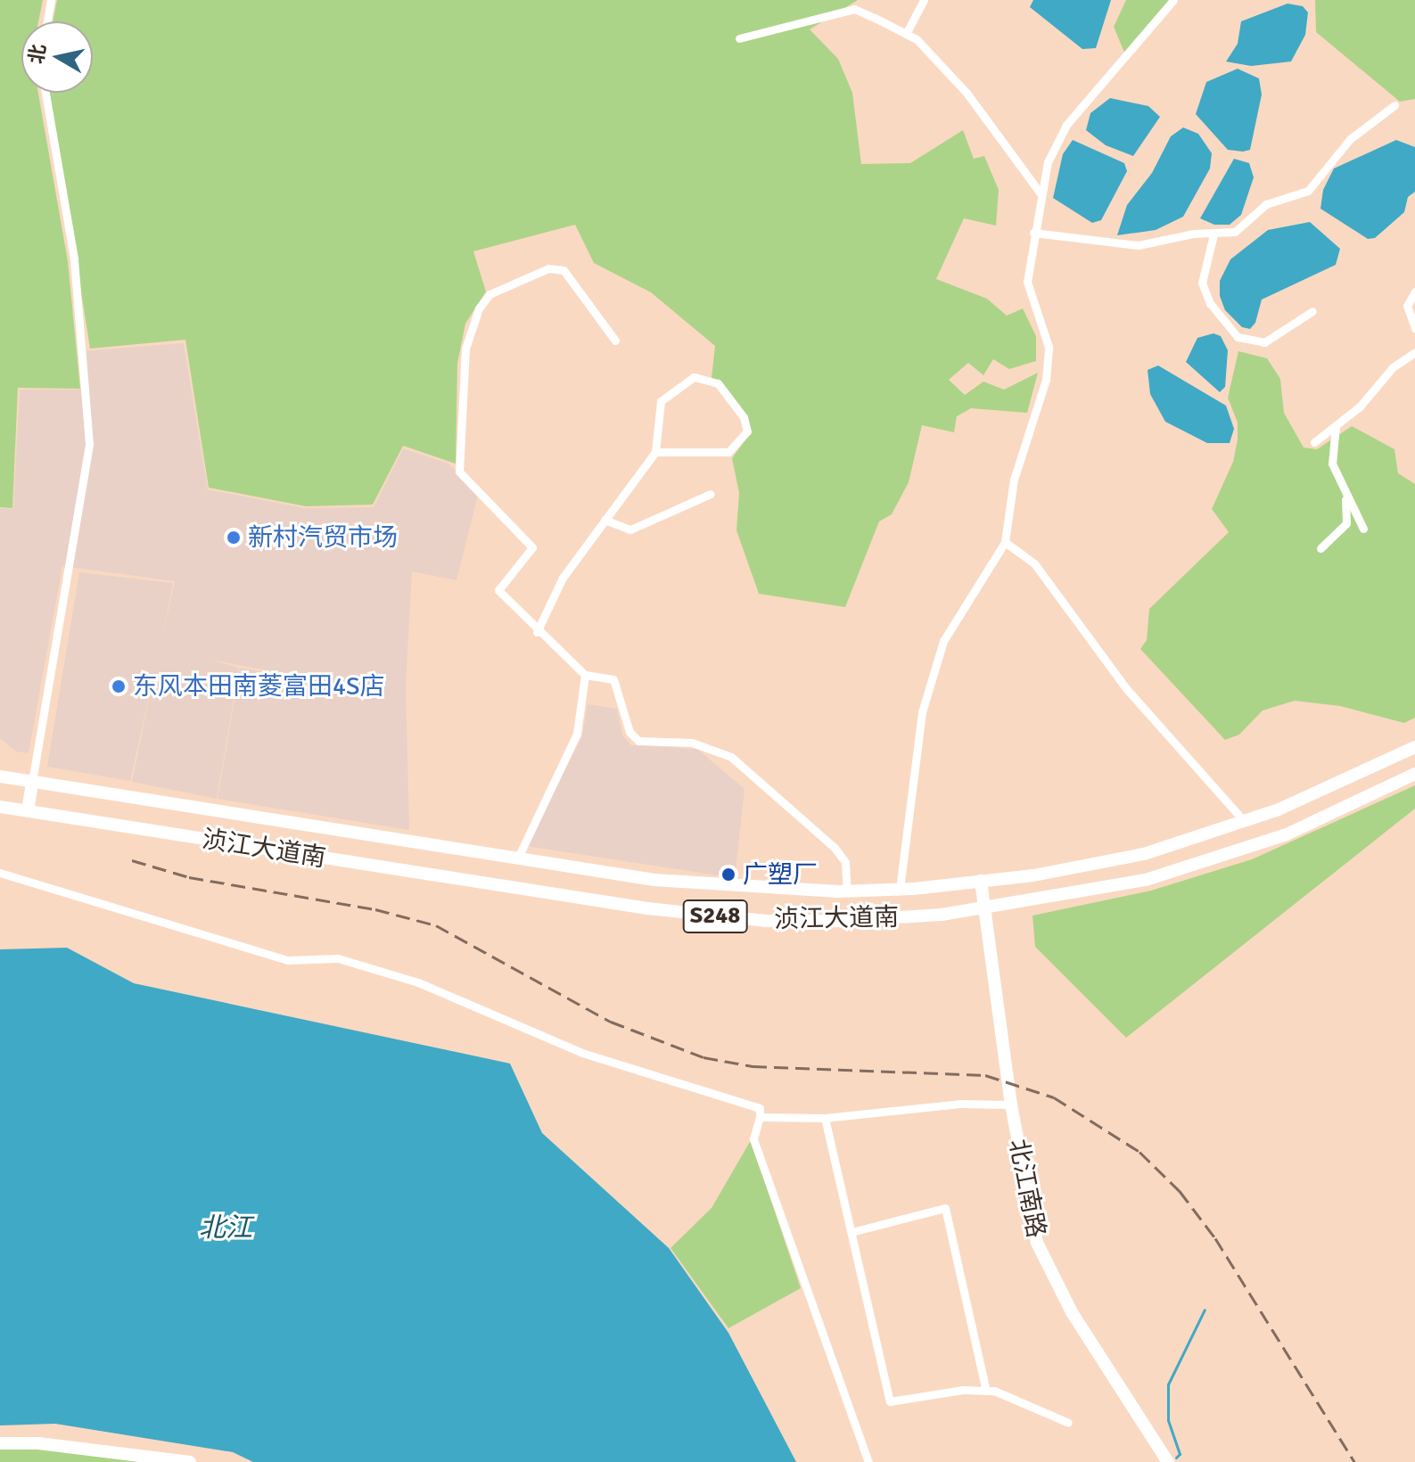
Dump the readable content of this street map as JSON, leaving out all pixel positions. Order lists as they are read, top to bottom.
{
  "streets": {
    "main road": ["浈江大道南", "S248", "北江南路"]
  },
  "crossings": [
    ["浈江大道南", "北江南路"]
  ],
  "water": ["北江"],
  "places": ["新村汽贸市场", "东风本田南菱富田4S店", "广塑厂"],
  "north": "left"
}
